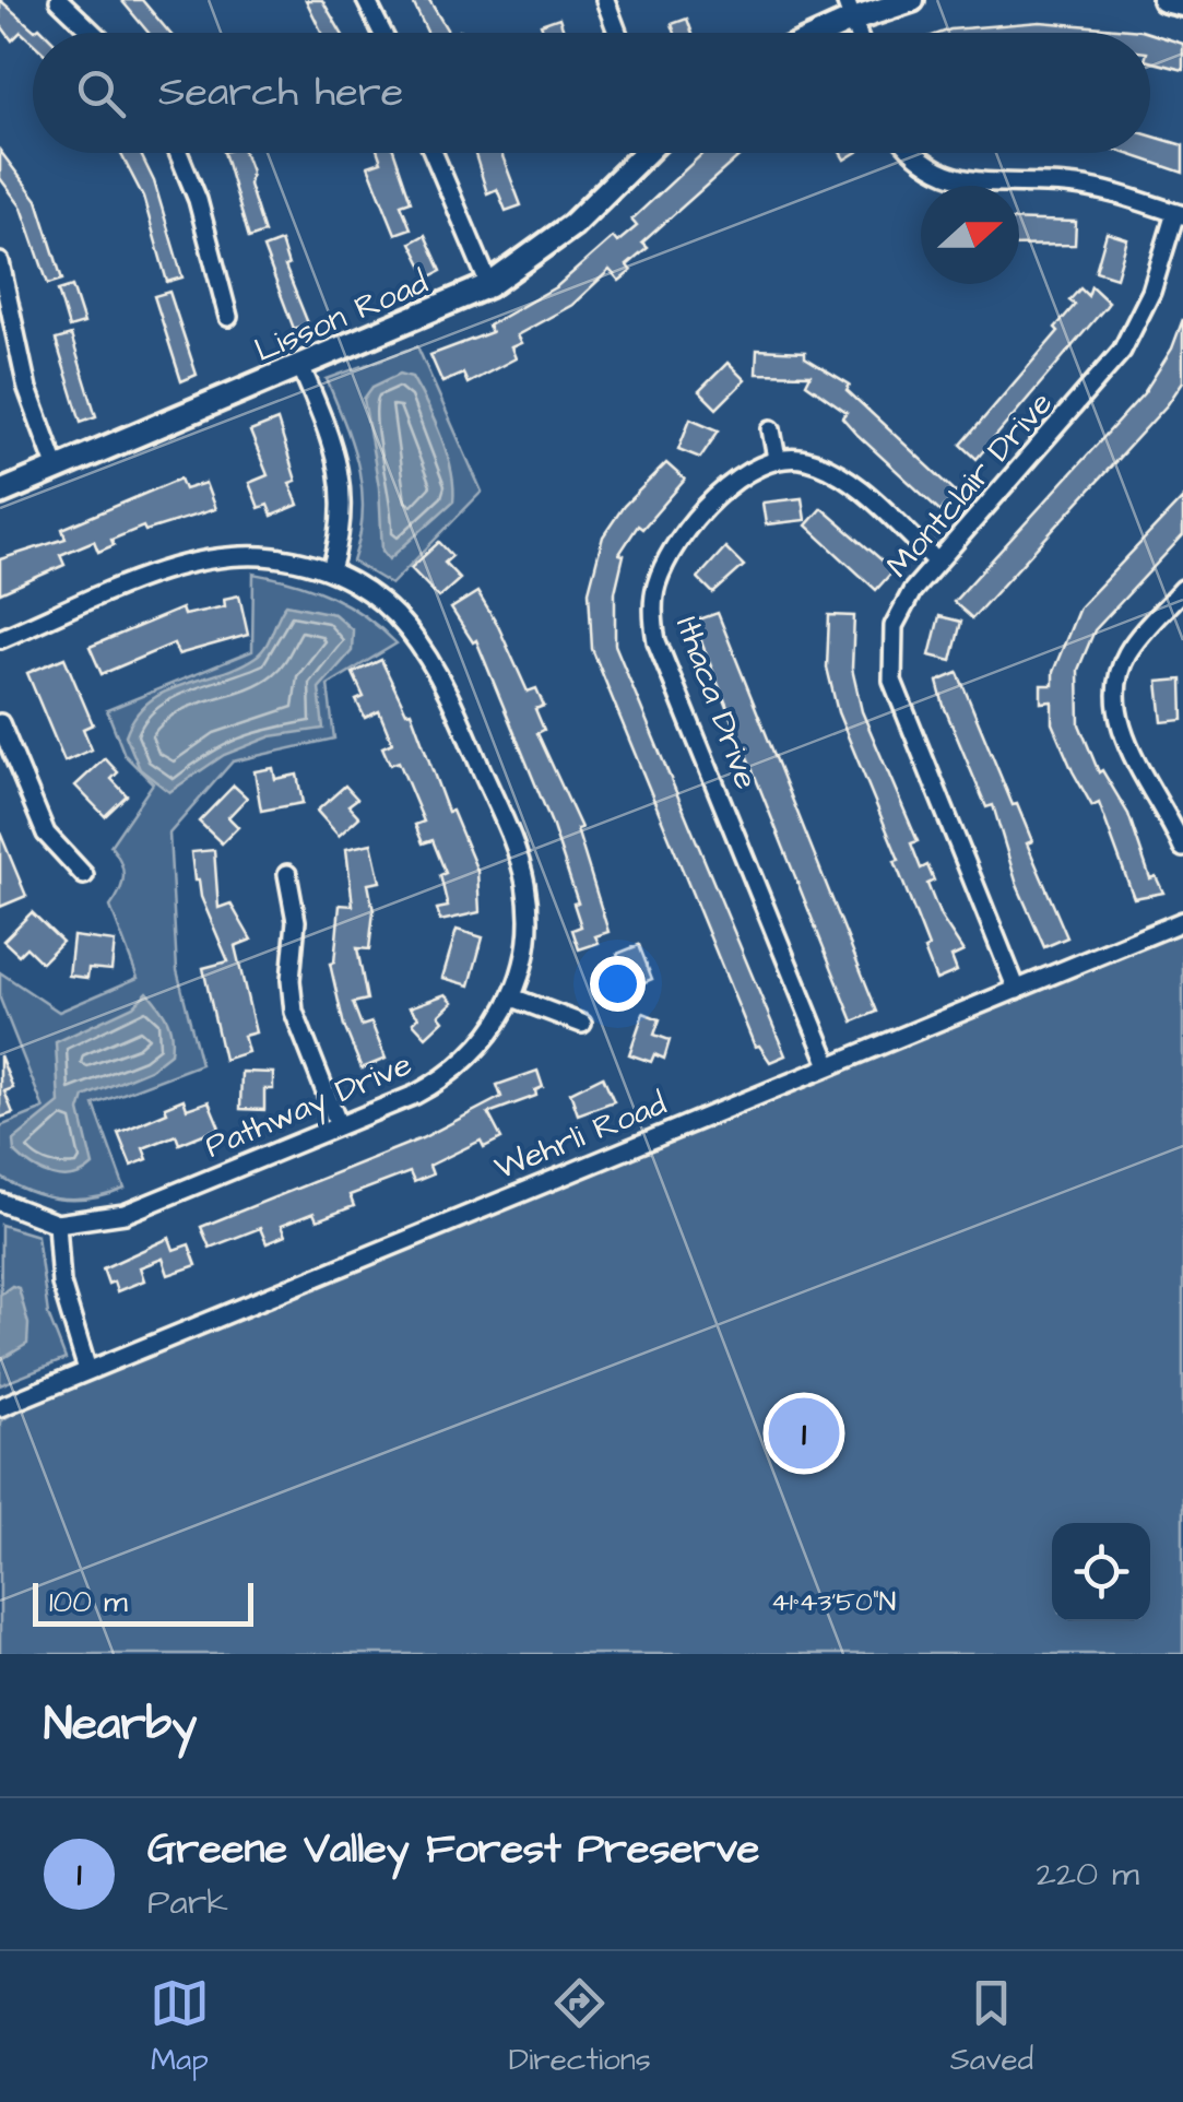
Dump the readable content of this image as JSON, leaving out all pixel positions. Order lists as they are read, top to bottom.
{
  "streets": {
    "street": [
      "Lisson Road",
      "Montclair Drive",
      "Ithaca Drive",
      "Pathway Drive",
      "Wehrli Road"
    ]
  },
  "crossings": [
    ["Montclair Drive", "Wehrli Road"],
    ["Ithaca Drive", "Wehrli Road"]
  ],
  "scale_bar": "100 m",
  "north": "right",
  "page": {
    "search": "Search here",
    "pins": "1",
    "scale": "100 m",
    "heading": "Nearby",
    "list": [
      {
        "mark": "1",
        "name": "Greene Valley Forest Preserve",
        "note": "Park",
        "value": "220 m"
      }
    ],
    "nav": ["Map", "Directions", "Saved"]
  },
  "coordinates": ["41°43'50\"N"]
}
